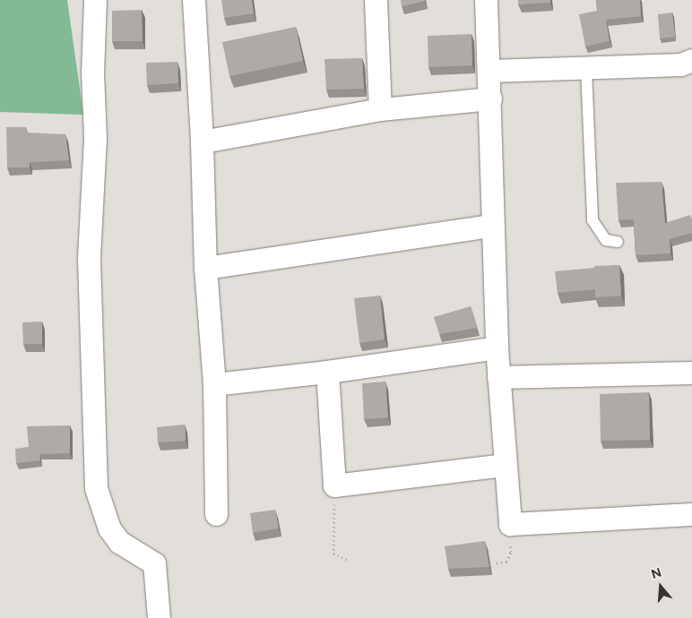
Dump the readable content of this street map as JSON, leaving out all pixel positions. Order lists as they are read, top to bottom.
{
  "north": "top"
}
